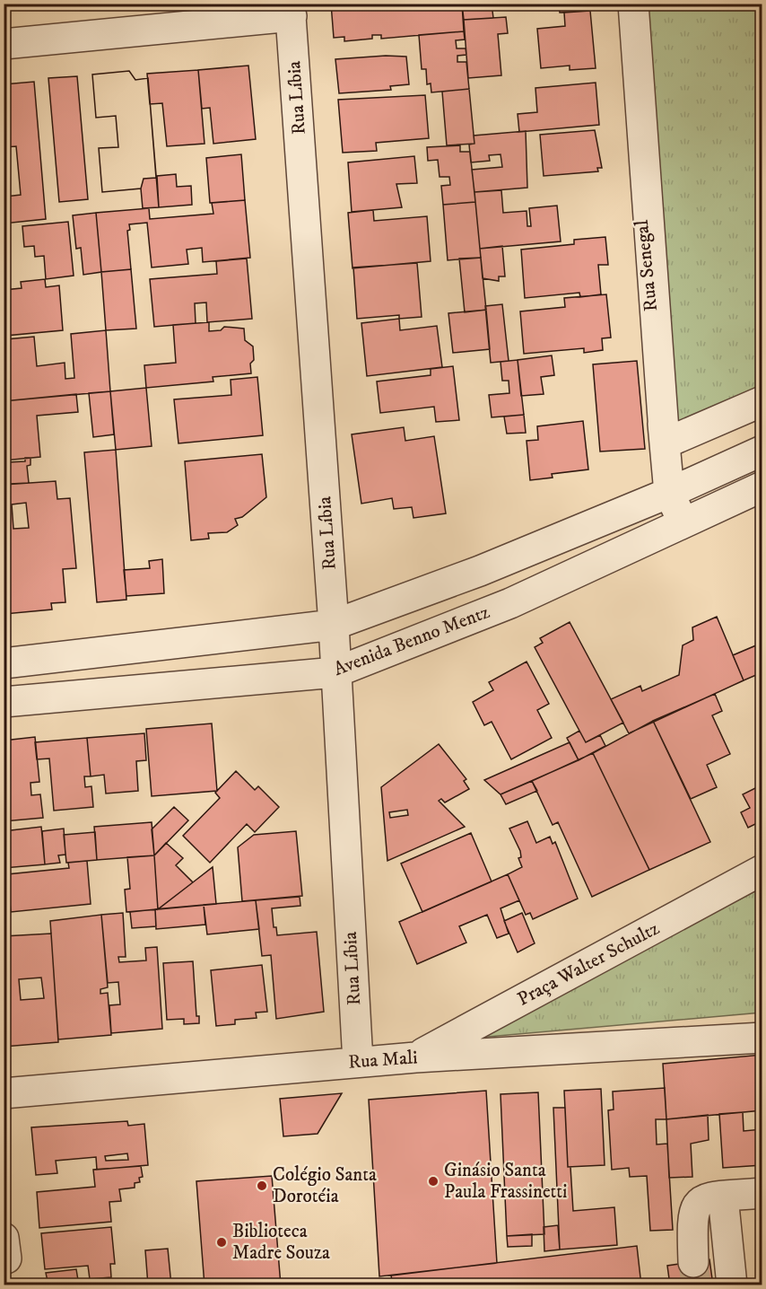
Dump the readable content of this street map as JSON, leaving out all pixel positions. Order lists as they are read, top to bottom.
{
  "streets": {
    "street": [
      "Rua Líbia",
      "Rua Senegal",
      "Avenida Benno Mentz",
      "Praça Walter Schultz",
      "Rua Mali"
    ]
  },
  "crossings": [
    ["Rua Líbia", "Avenida Benno Mentz"],
    ["Rua Líbia", "Rua Mali"],
    ["Rua Senegal", "Avenida Benno Mentz"],
    ["Praça Walter Schultz", "Rua Mali"]
  ],
  "places": ["Ginásio Santa Paula Frassinetti", "Colégio Santa Dorotéia", "Biblioteca Madre Souza"]
}
